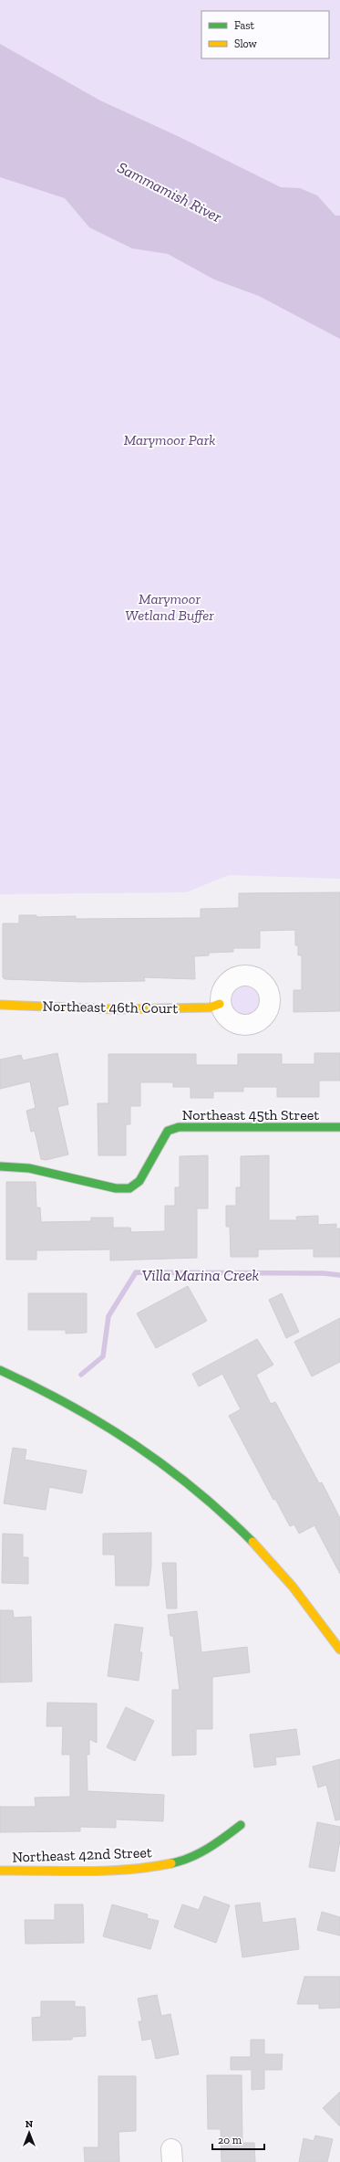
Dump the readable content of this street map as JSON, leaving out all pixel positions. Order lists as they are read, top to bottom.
{
  "streets": {
    "street": ["Northeast 46th Court", "Northeast 45th Street", "Northeast 42nd Street"]
  },
  "water": ["Sammamish River", "Villa Marina Creek"],
  "parks": ["Marymoor Park", "Marymoor Wetland Buffer"],
  "legend": ["Fast", "Slow"],
  "scale_bar": "20 m",
  "north": "top"
}
